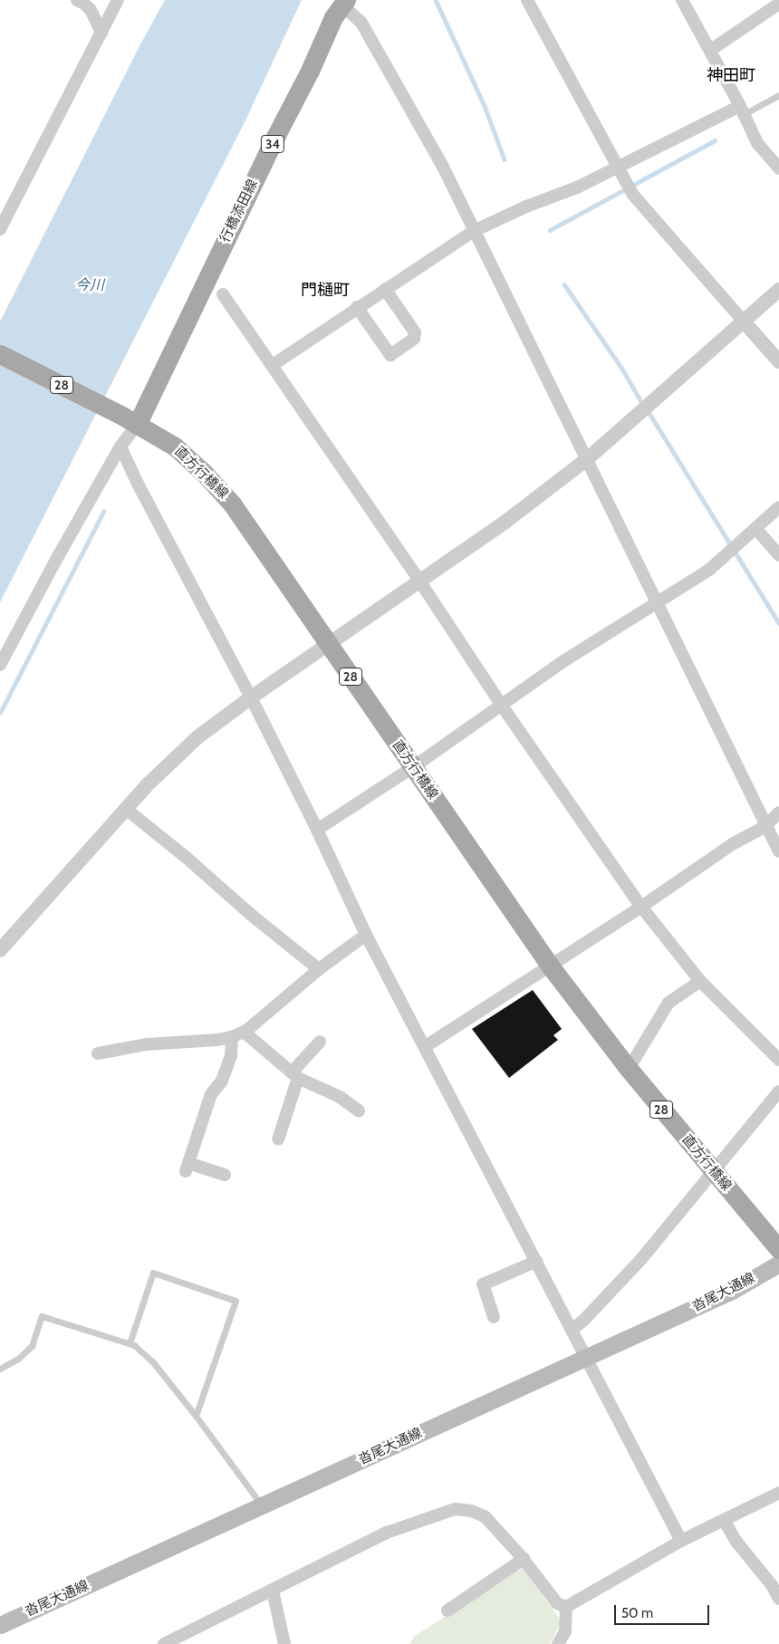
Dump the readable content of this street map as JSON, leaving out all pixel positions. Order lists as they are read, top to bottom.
{
  "streets": {
    "main road": [
      "34",
      "行橋添田線",
      "28",
      "直方行橋線",
      "沓尾大通線"
    ]
  },
  "crossings": [
    ["行橋添田線", "直方行橋線"]
  ],
  "districts": ["神田町", "門樋町"],
  "water": ["今川"],
  "scale_bar": "50 m"
}
